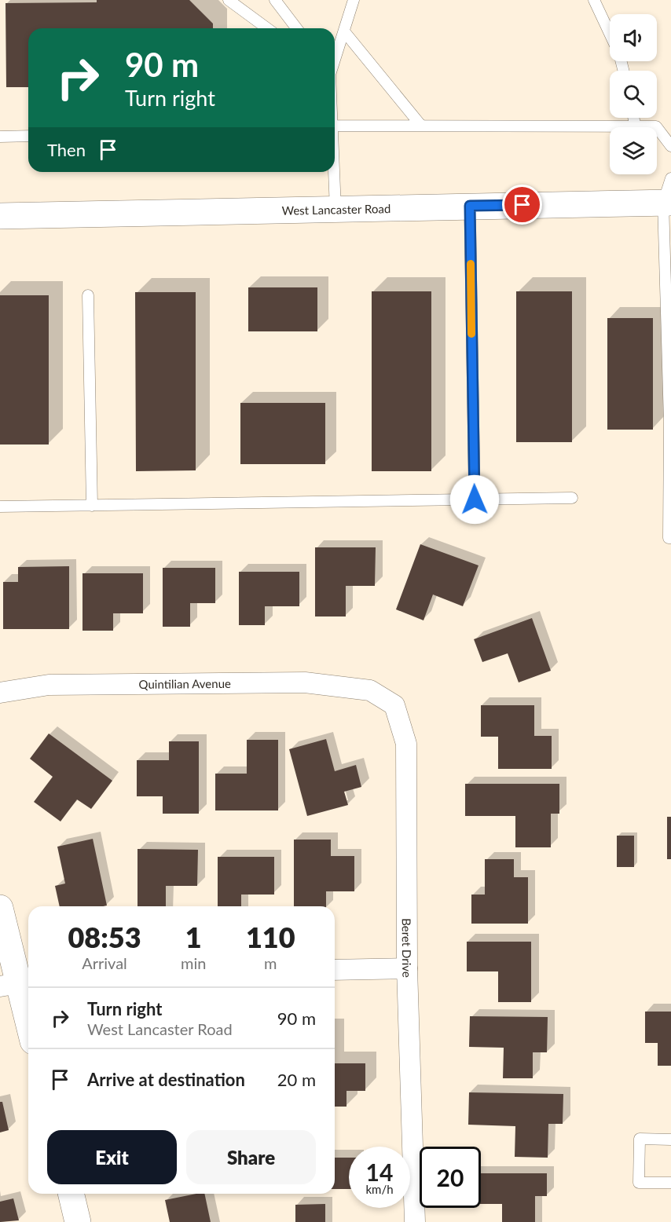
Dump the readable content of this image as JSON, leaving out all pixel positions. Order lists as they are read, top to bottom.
{
  "streets": {
    "street": ["West Lancaster Road", "Quintilian Avenue", "Beret Drive"]
  },
  "crossings": [
    ["Quintilian Avenue", "Beret Drive"]
  ],
  "page": {
    "turn": ["90 m", "Turn right"],
    "then": "Then",
    "eta": [
      "08:53",
      "Arrival",
      "1",
      "min",
      "110",
      "m"
    ],
    "list": [
      {
        "name": "Turn right",
        "note": "West Lancaster Road",
        "value": "90 m"
      },
      {
        "name": "Arrive at destination",
        "value": "20 m"
      }
    ],
    "buttons": ["Exit", "Share"],
    "speed": "14 km/h",
    "limit": "20"
  }
}
